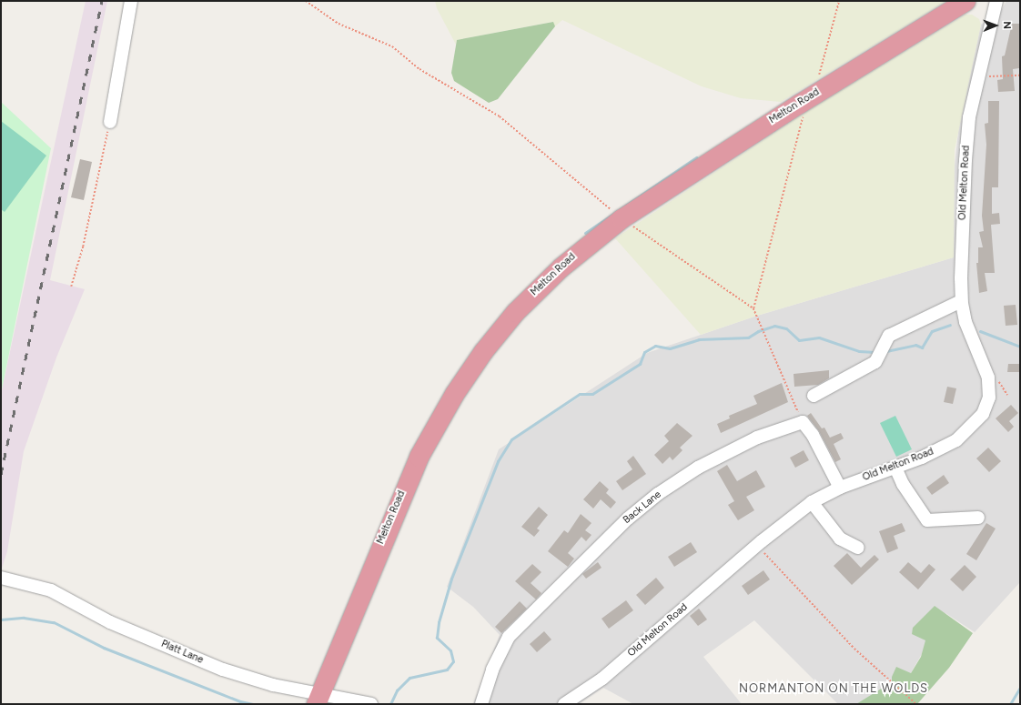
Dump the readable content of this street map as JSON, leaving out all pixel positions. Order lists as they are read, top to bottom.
{
  "streets": {
    "highway": ["Melton Road"],
    "street": ["Old Melton Road", "Back Lane", "Platt Lane"]
  },
  "crossings": [
    ["Melton Road", "Platt Lane"]
  ],
  "districts": ["NORMANTON ON THE WOLDS"],
  "north": "right"
}
